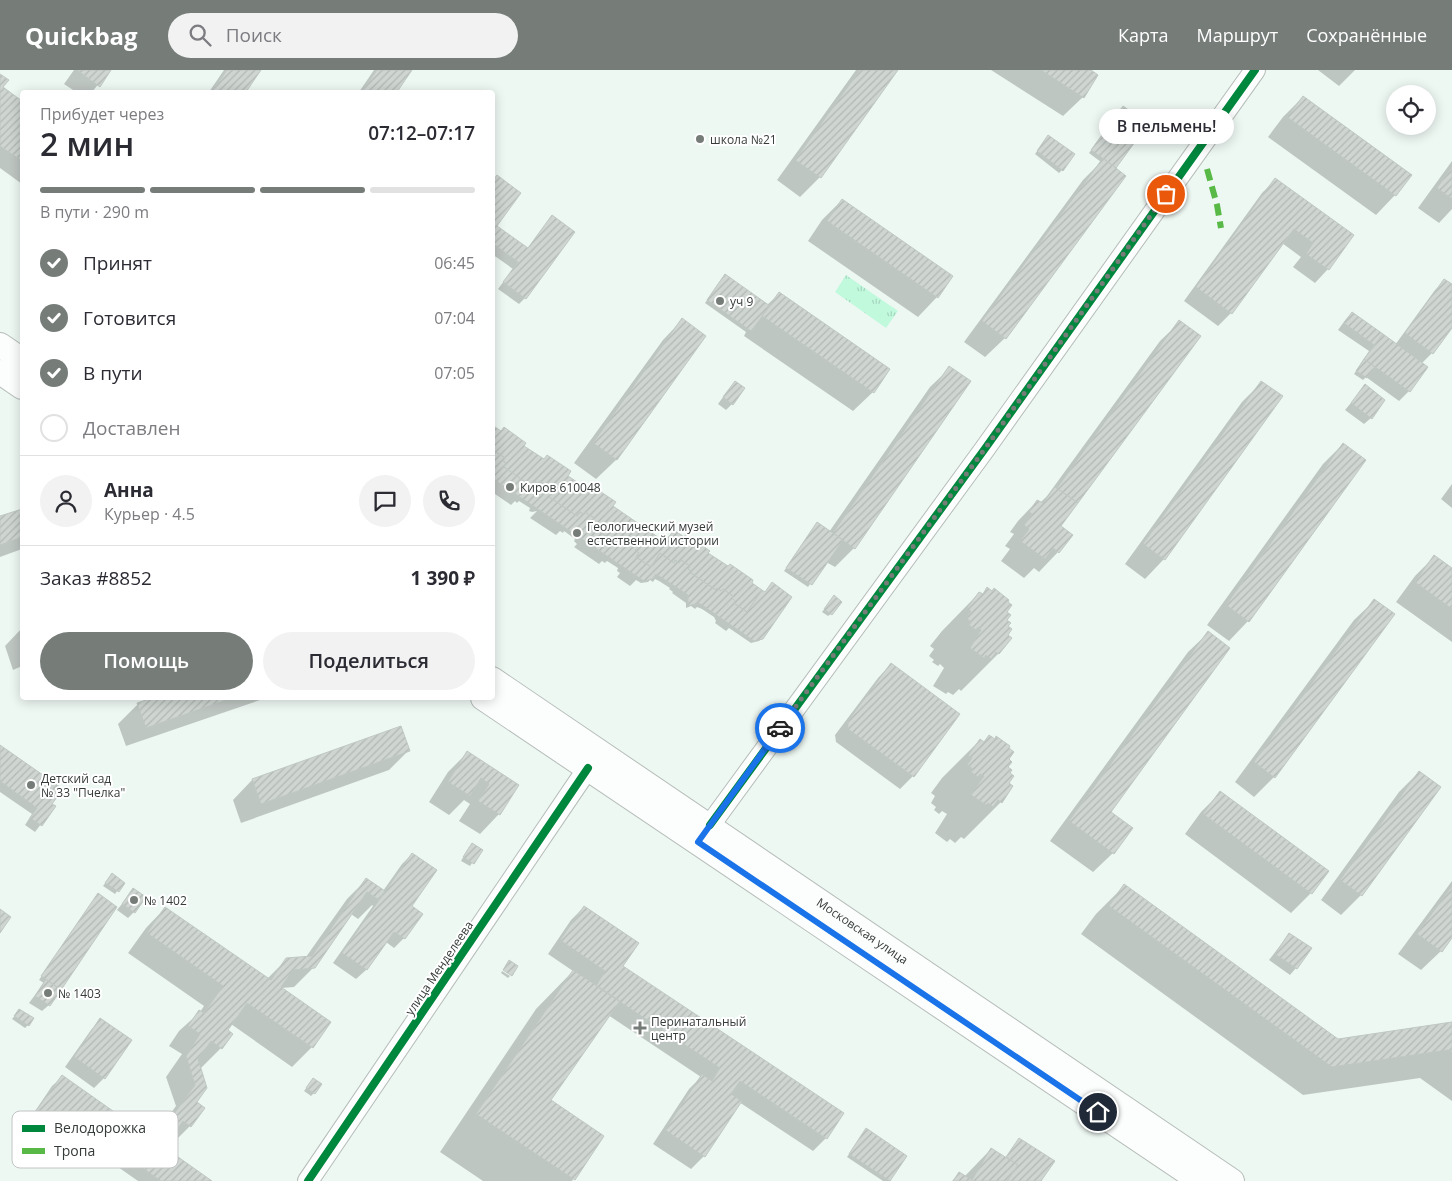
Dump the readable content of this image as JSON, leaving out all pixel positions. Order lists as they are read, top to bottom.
{
  "streets": {
    "main road": ["Московская улица"],
    "street": ["улица Менделеева"]
  },
  "crossings": [
    ["Московская улица", "улица Менделеева"]
  ],
  "places": {
    "other": [
      "школа №21",
      "В пельмень!",
      "уч 9",
      "Киров 610048",
      "Геологический музей естественной истории",
      "Детский сад № 33 \"Пчелка\"",
      "№ 1402",
      "№ 1403"
    ],
    "health": ["Перинатальный центр"]
  },
  "legend": ["Велодорожка", "Тропа"],
  "page": {
    "header": "Quickbag",
    "search": "Поиск",
    "nav": ["Карта", "Маршрут", "Сохранённые"],
    "heading": ["2 мин", "Прибудет через", "07:12–07:17"],
    "panel": [
      "Анна",
      "Курьер · 4.5",
      "Заказ #8852",
      "1 390 ₽"
    ],
    "bubble": "В пельмень!",
    "bar": "В пути · 290 m",
    "list": [
      ["Принят", "06:45"],
      ["Готовится", "07:04"],
      ["В пути", "07:05"],
      "Доставлен"
    ],
    "buttons": ["Помощь", "Поделиться"]
  }
}
